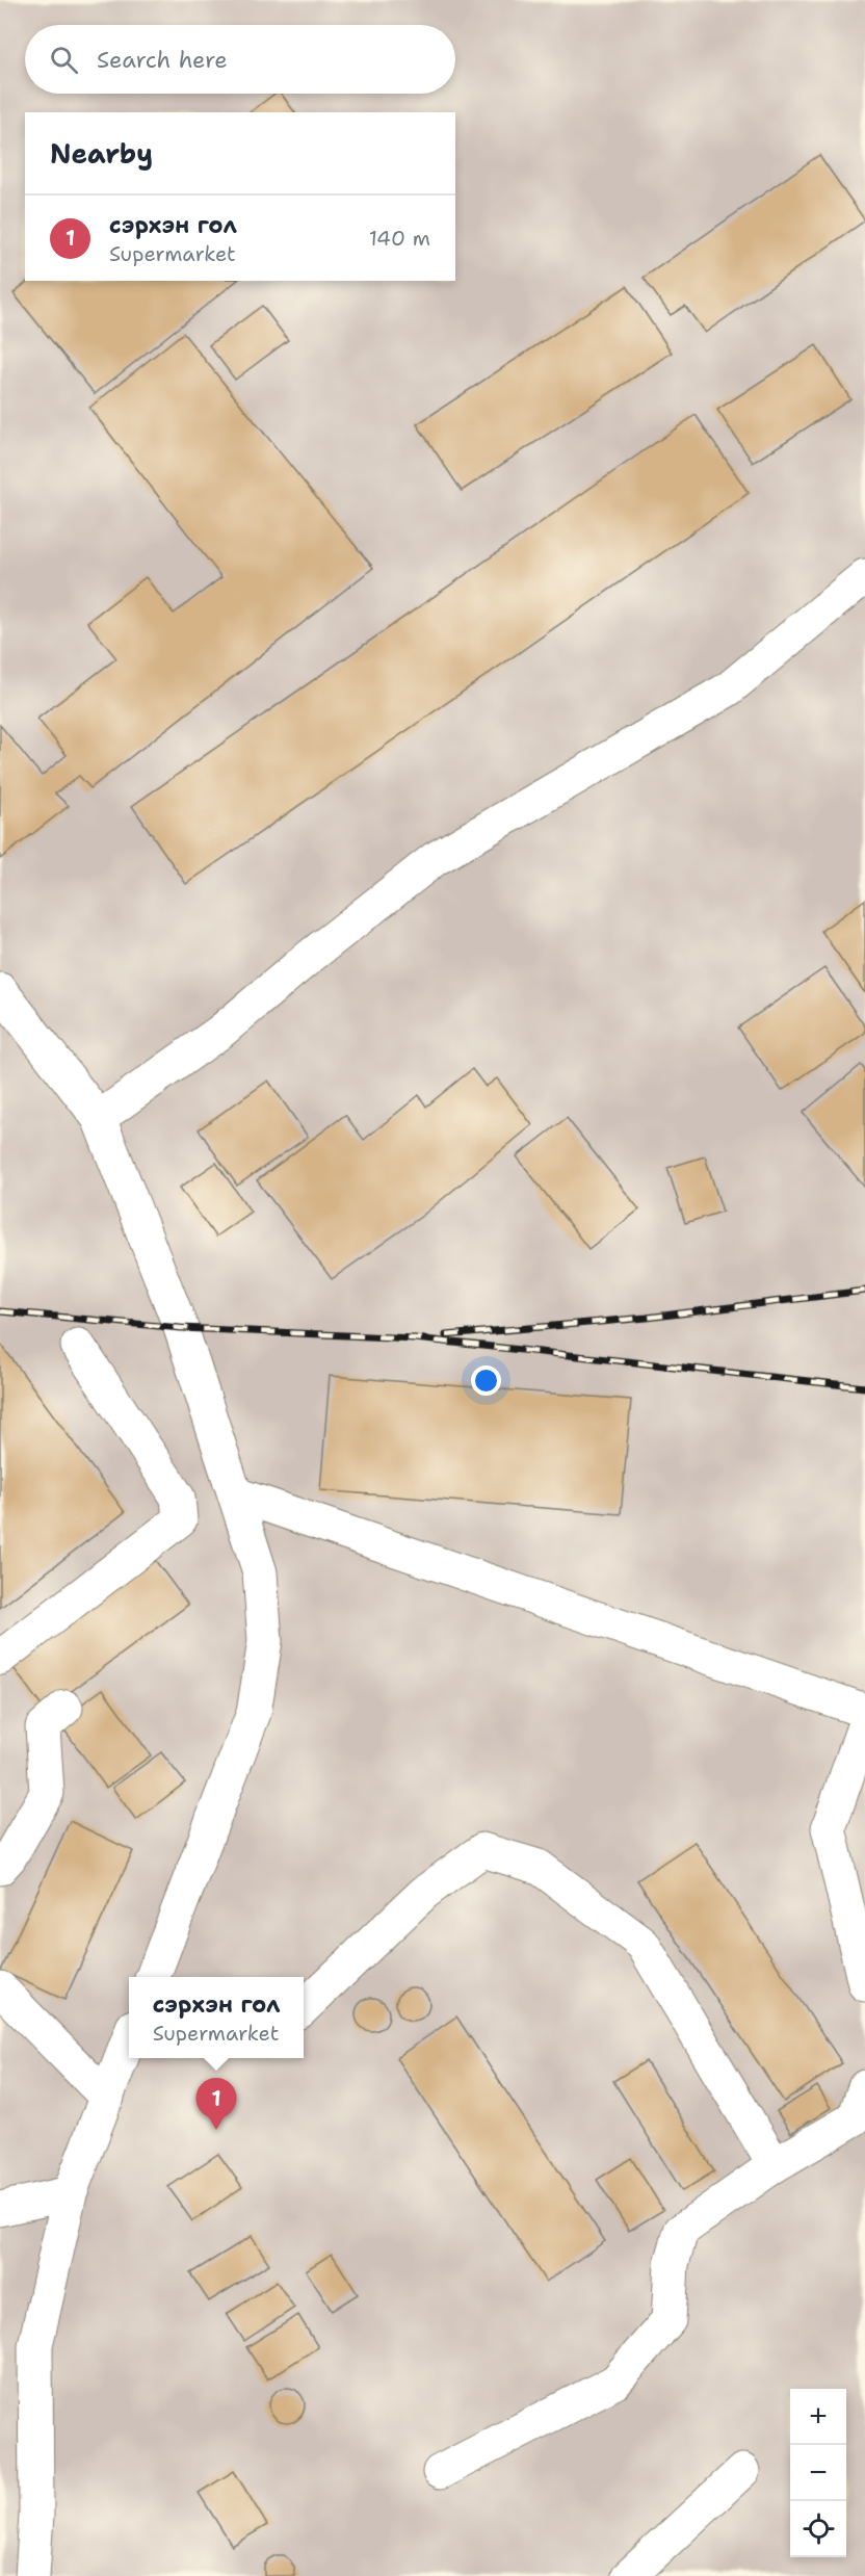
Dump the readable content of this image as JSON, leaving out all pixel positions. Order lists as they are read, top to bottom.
{
  "page": {
    "search": "Search here",
    "heading": "Nearby",
    "list": [
      {
        "mark": "1",
        "name": "сэрхэн гол",
        "note": "Supermarket",
        "value": "140 m"
      }
    ],
    "popup": ["сэрхэн гол", "Supermarket"],
    "pins": "1",
    "map_buttons": ["+", "−"]
  }
}
